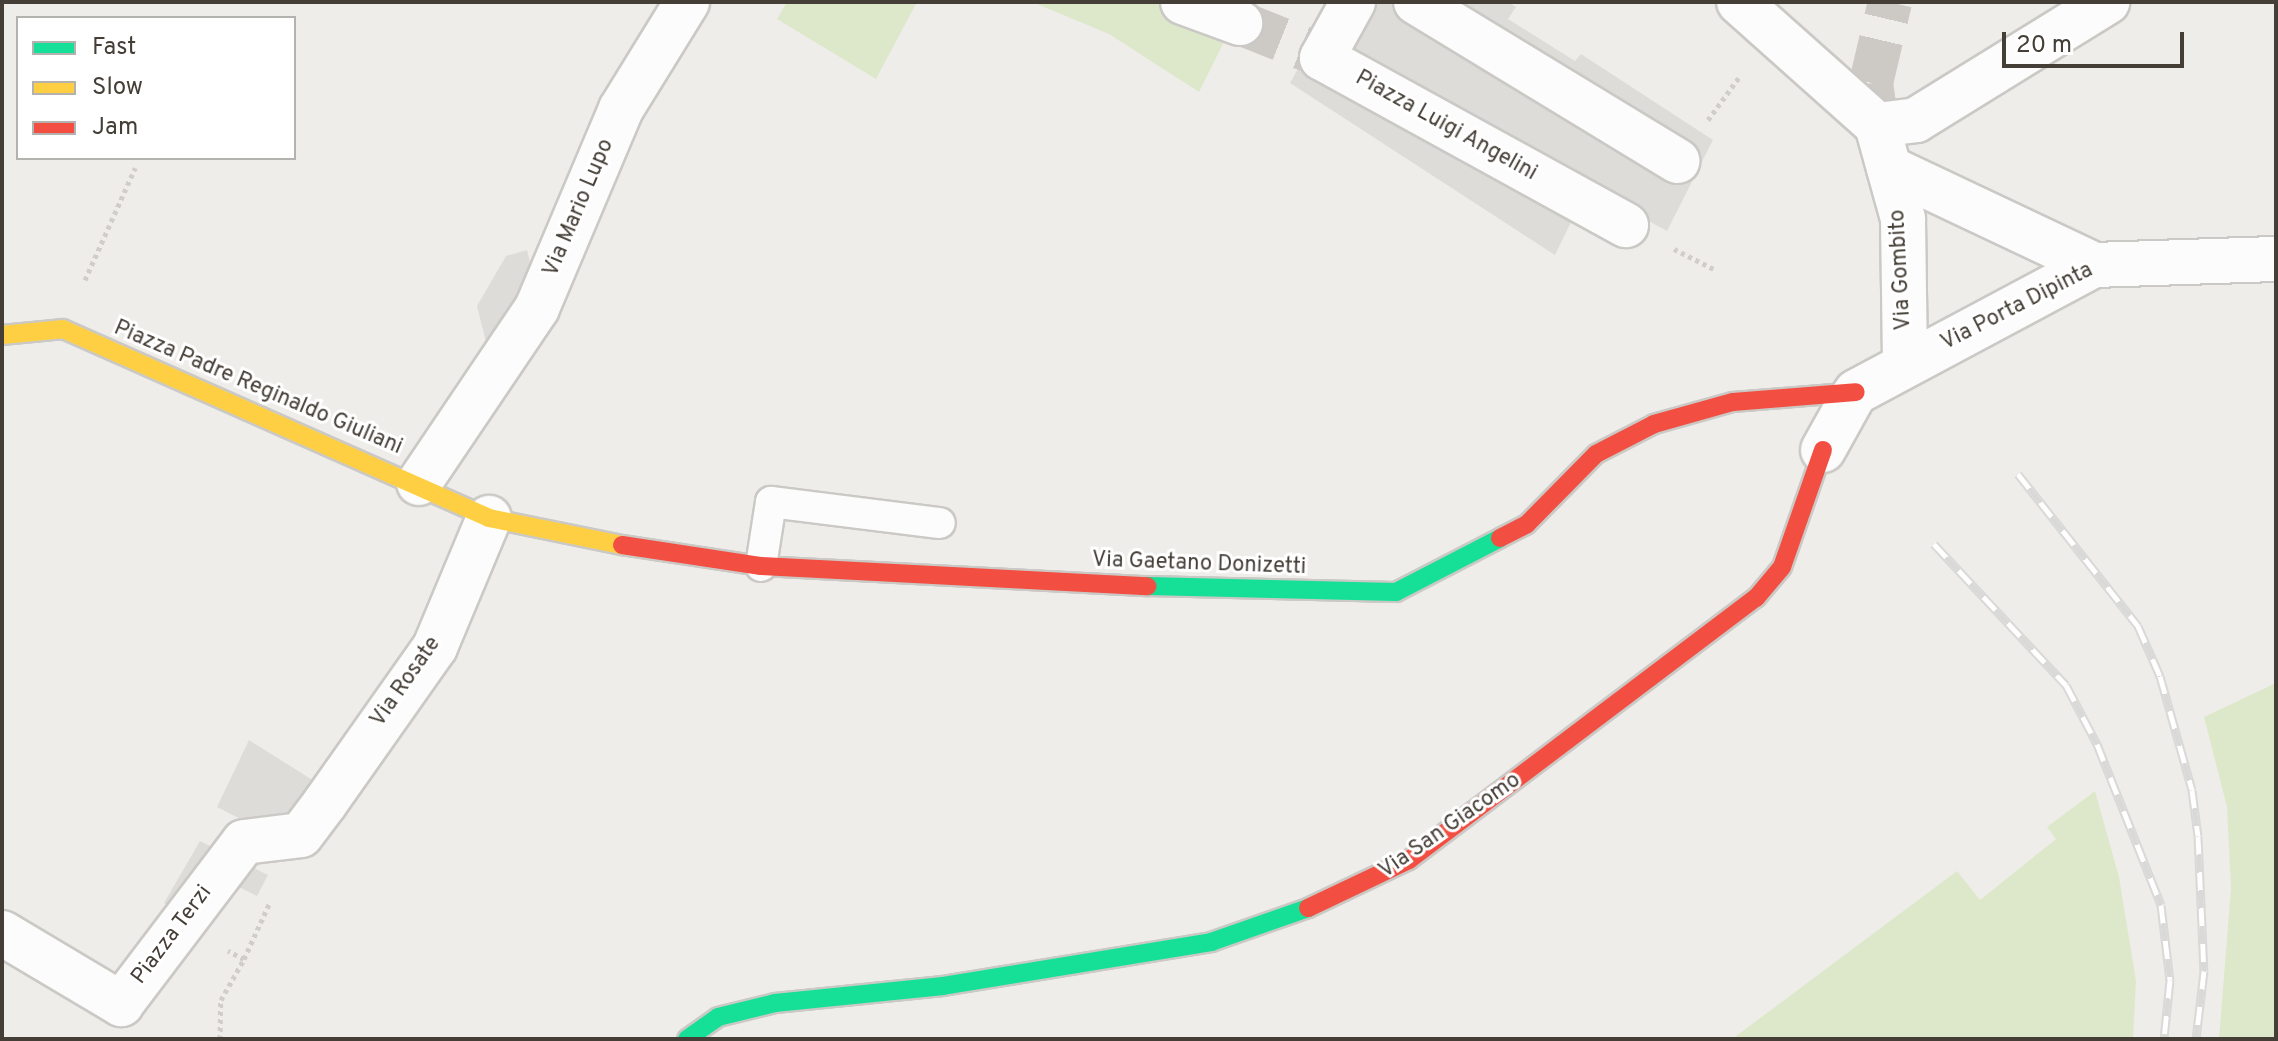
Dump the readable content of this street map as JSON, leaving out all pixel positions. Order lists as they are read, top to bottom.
{
  "streets": {
    "street": [
      "Piazza Luigi Angelini",
      "Via Mario Lupo",
      "Via Gombito",
      "Via Porta Dipinta",
      "Piazza Padre Reginaldo Giuliani",
      "Via Gaetano Donizetti",
      "Via Rosate",
      "Via San Giacomo",
      "Piazza Terzi"
    ]
  },
  "crossings": [
    ["Via Mario Lupo", "Piazza Padre Reginaldo Giuliani"],
    ["Via Gombito", "Via Porta Dipinta"],
    ["Via Porta Dipinta", "Via Gaetano Donizetti"],
    ["Via Porta Dipinta", "Via San Giacomo"],
    ["Piazza Padre Reginaldo Giuliani", "Via Gaetano Donizetti"],
    ["Piazza Padre Reginaldo Giuliani", "Via Rosate"],
    ["Via Gaetano Donizetti", "Via Rosate"],
    ["Via Gaetano Donizetti", "Via San Giacomo"],
    ["Via Rosate", "Piazza Terzi"]
  ],
  "legend": ["Fast", "Slow", "Jam"],
  "scale_bar": "20 m"
}
